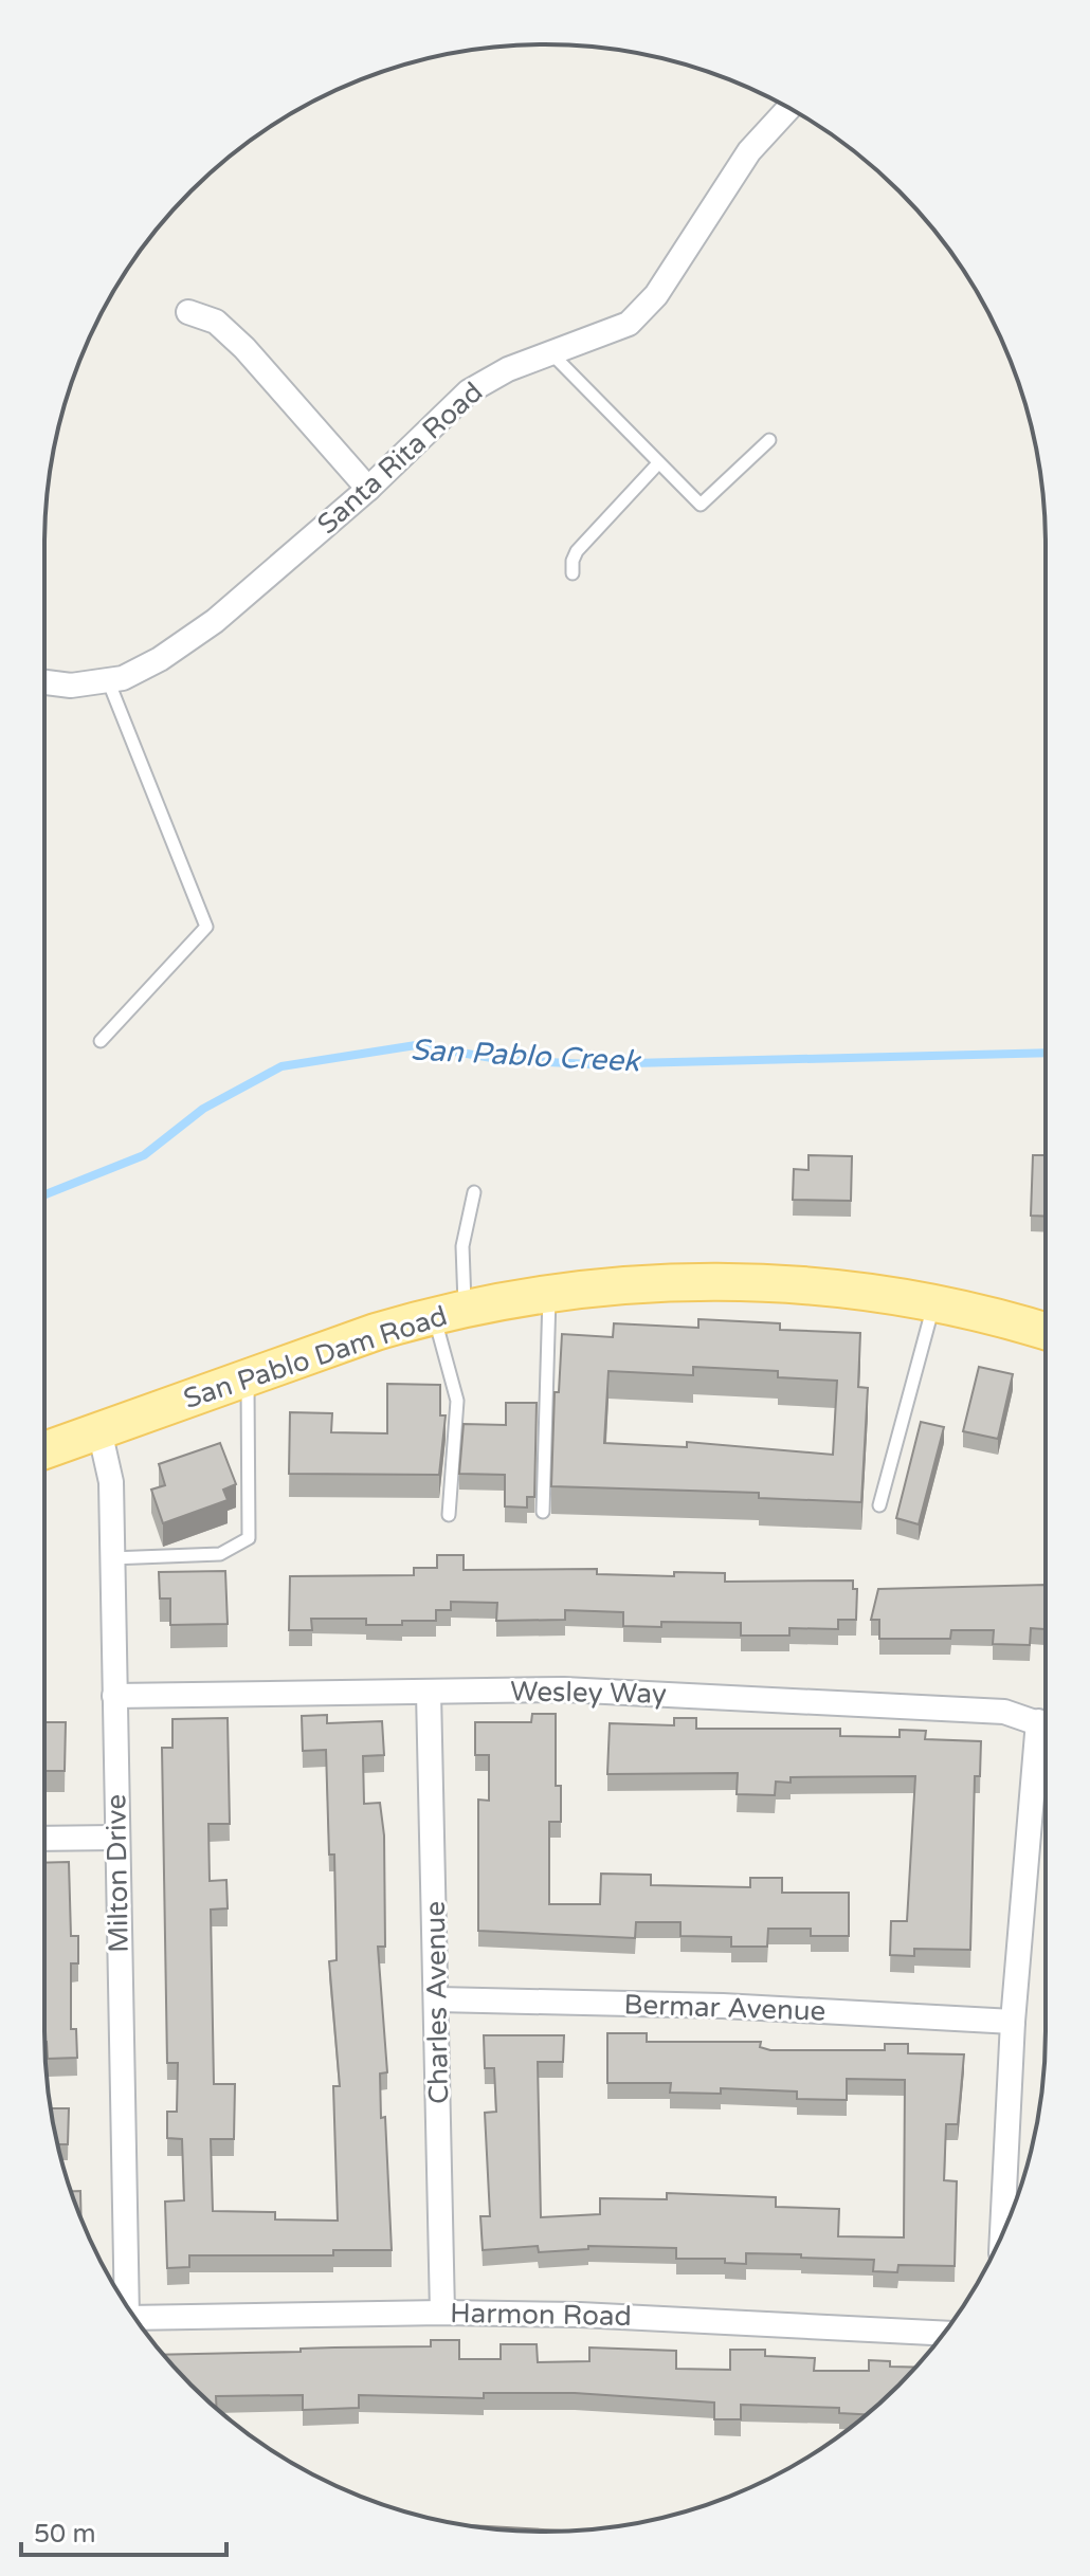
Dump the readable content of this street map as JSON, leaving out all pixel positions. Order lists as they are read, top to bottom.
{
  "streets": {
    "main road": ["San Pablo Dam Road"],
    "street": [
      "Santa Rita Road",
      "Wesley Way",
      "Milton Drive",
      "Charles Avenue",
      "Bermar Avenue",
      "Harmon Road"
    ]
  },
  "crossings": [
    ["San Pablo Dam Road", "Milton Drive"],
    ["Wesley Way", "Milton Drive"],
    ["Wesley Way", "Charles Avenue"],
    ["Charles Avenue", "Bermar Avenue"],
    ["Charles Avenue", "Harmon Road"]
  ],
  "water": ["San Pablo Creek"],
  "scale_bar": "50 m"
}
